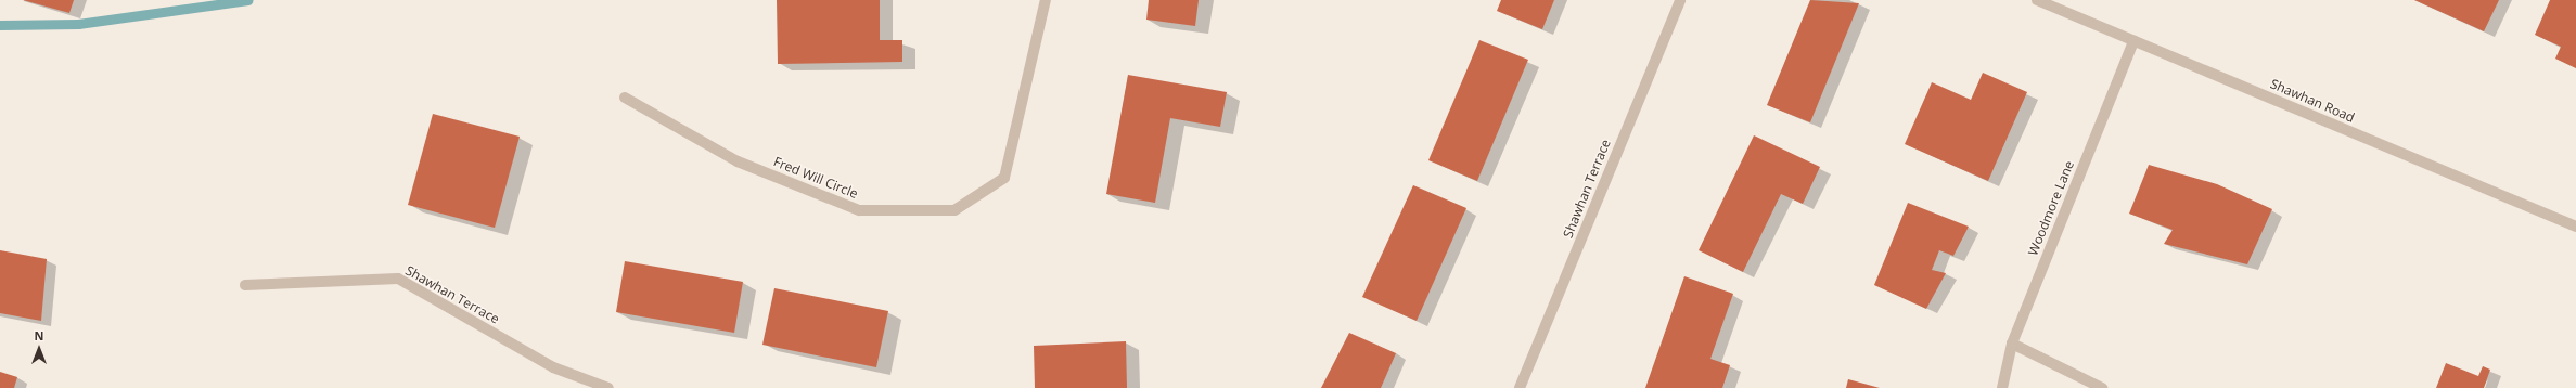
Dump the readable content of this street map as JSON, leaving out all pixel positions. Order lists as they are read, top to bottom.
{
  "streets": {
    "street": [
      "Shawhan Road",
      "Fred Will Circle",
      "Shawhan Terrace",
      "Woodmore Lane"
    ]
  },
  "crossings": [
    ["Shawhan Road", "Woodmore Lane"]
  ],
  "north": "top"
}
